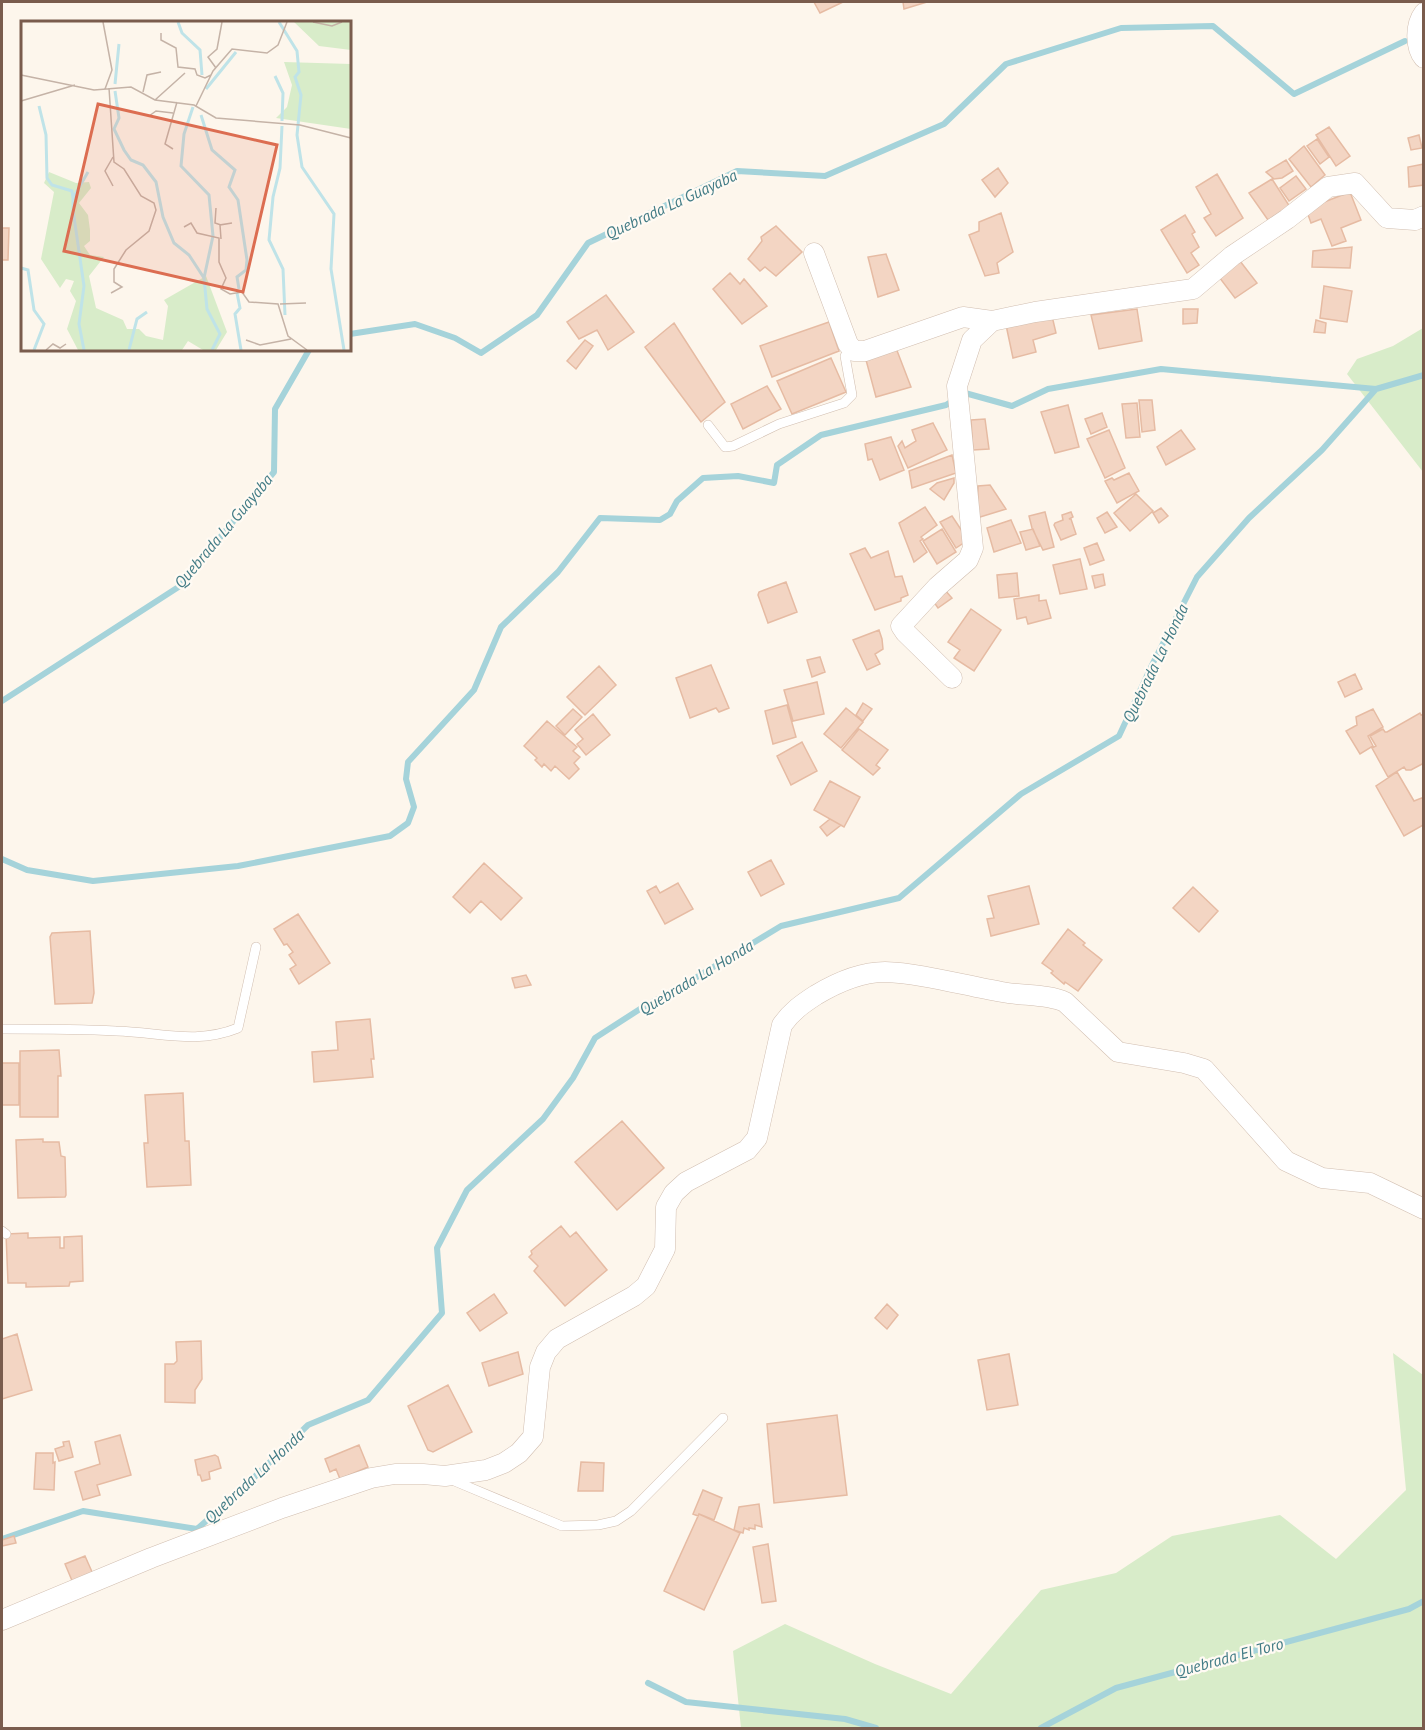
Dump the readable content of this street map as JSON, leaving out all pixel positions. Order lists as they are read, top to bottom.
{
  "water": ["Quebrada La Guayaba", "Quebrada La Honda", "Quebrada El Toro"]
}
